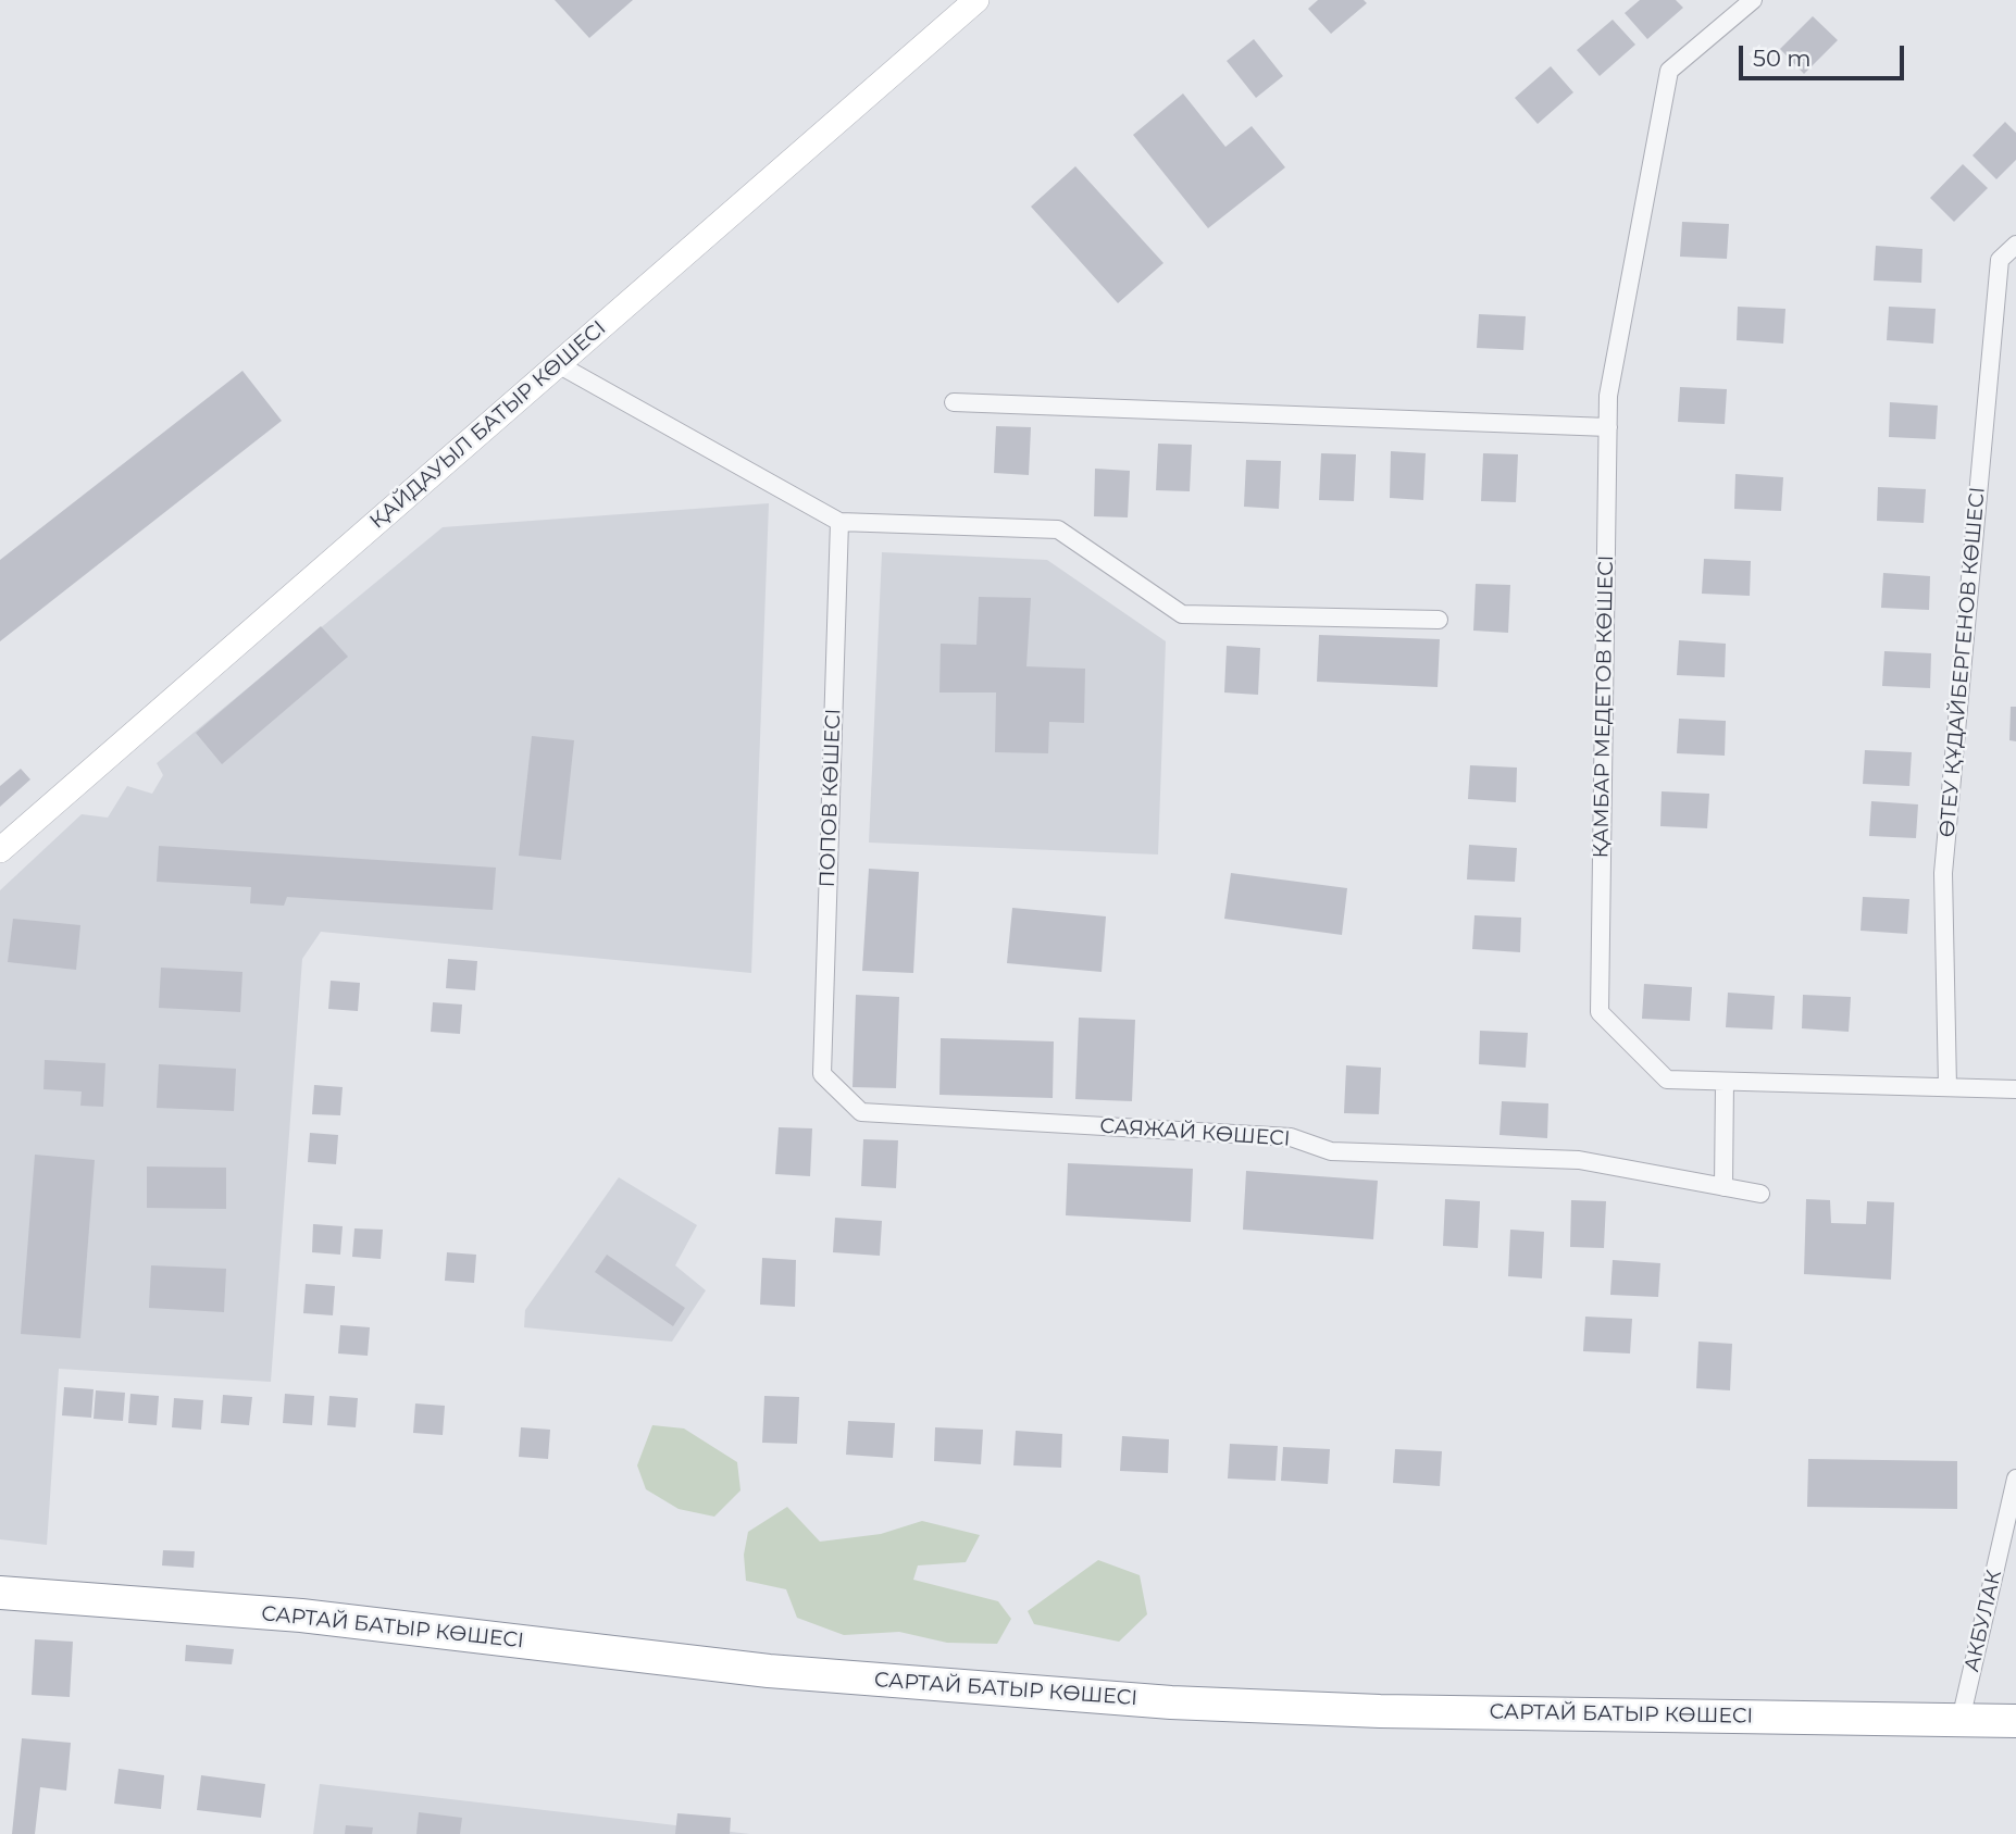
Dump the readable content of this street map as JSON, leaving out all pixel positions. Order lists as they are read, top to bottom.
{
  "streets": {
    "highway": ["САРТАЙ БАТЫР КӨШЕСІ"],
    "street": [
      "ҚАЙДАУЫЛ БАТЫР КӨШЕСІ",
      "ӨТЕУ ҚҰДАЙБЕРГЕНОВ КӨШЕСІ",
      "ҚАМБАР МЕДЕТОВ КӨШЕСІ",
      "ПОПОВ КӨШЕСІ",
      "САЯЖАЙ КӨШЕСІ",
      "АКБУЛАК"
    ]
  },
  "crossings": [
    ["ӨТЕУ ҚҰДАЙБЕРГЕНОВ КӨШЕСІ", "ҚАМБАР МЕДЕТОВ КӨШЕСІ"],
    ["ПОПОВ КӨШЕСІ", "САЯЖАЙ КӨШЕСІ"],
    ["АКБУЛАК", "САРТАЙ БАТЫР КӨШЕСІ"]
  ],
  "scale_bar": "50 m"
}
